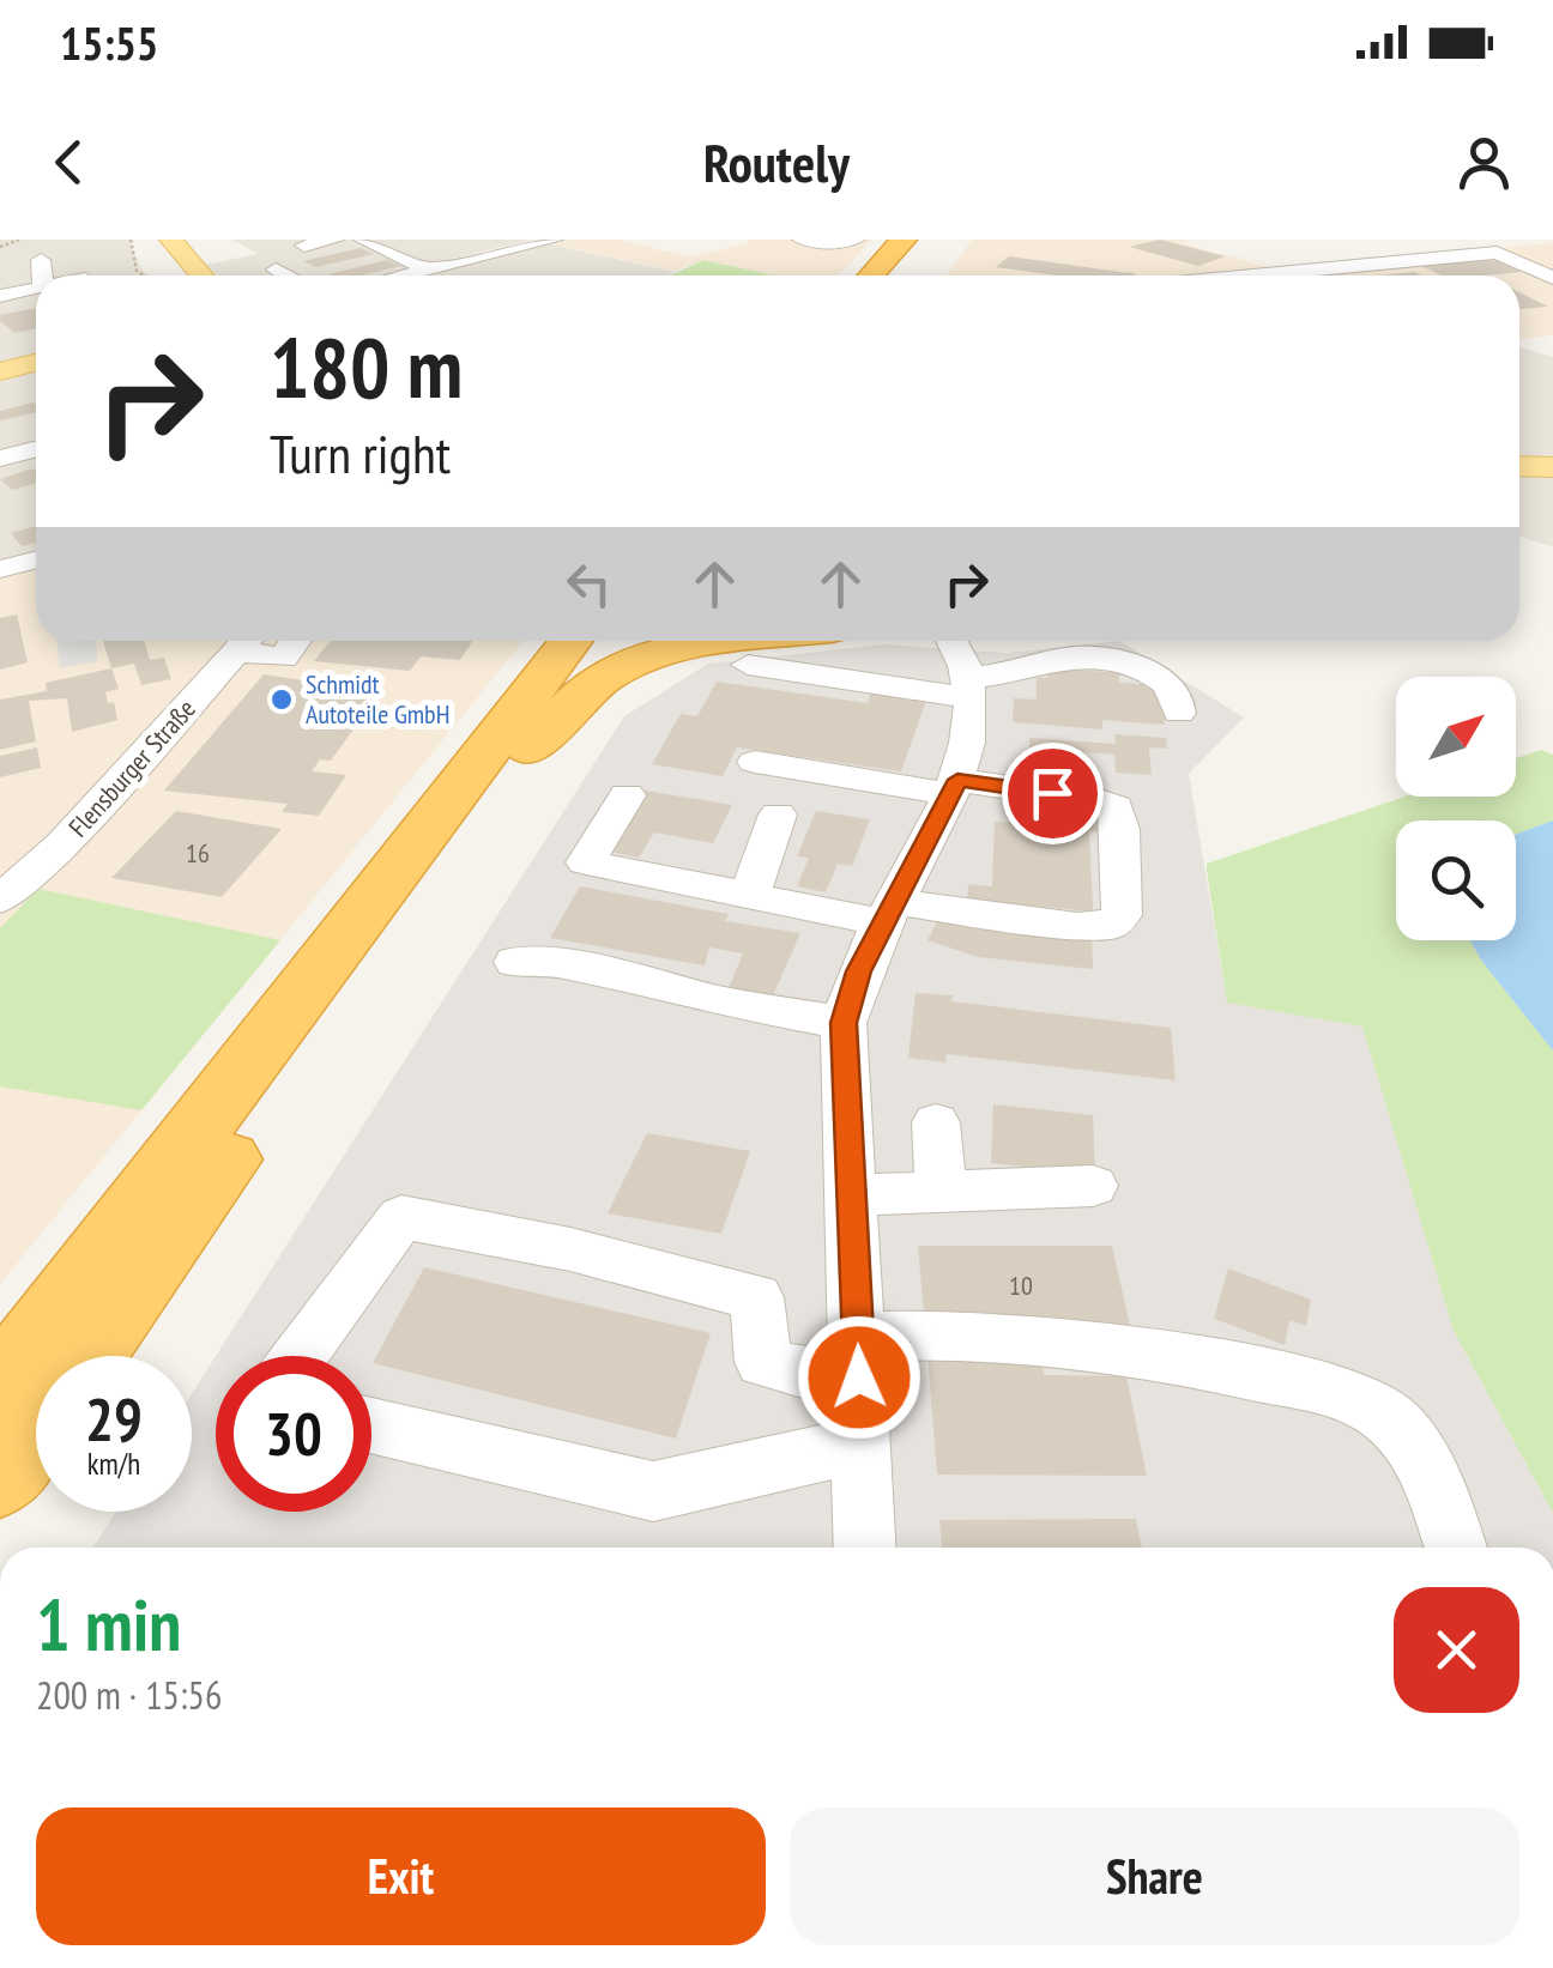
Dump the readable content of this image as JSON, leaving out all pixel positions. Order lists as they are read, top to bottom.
{
  "streets": {
    "street": ["Flensburger Straße"]
  },
  "places": ["Schmidt Autoteile GmbH"],
  "house_numbers": ["16", "10"],
  "north": "top right",
  "page": {
    "status": "15:55",
    "header": "Routely",
    "turn": ["180 m", "Turn right"],
    "speed": "29 km/h",
    "limit": "30",
    "heading": ["1 min", "200 m · 15:56"],
    "buttons": ["Exit", "Share"]
  }
}
